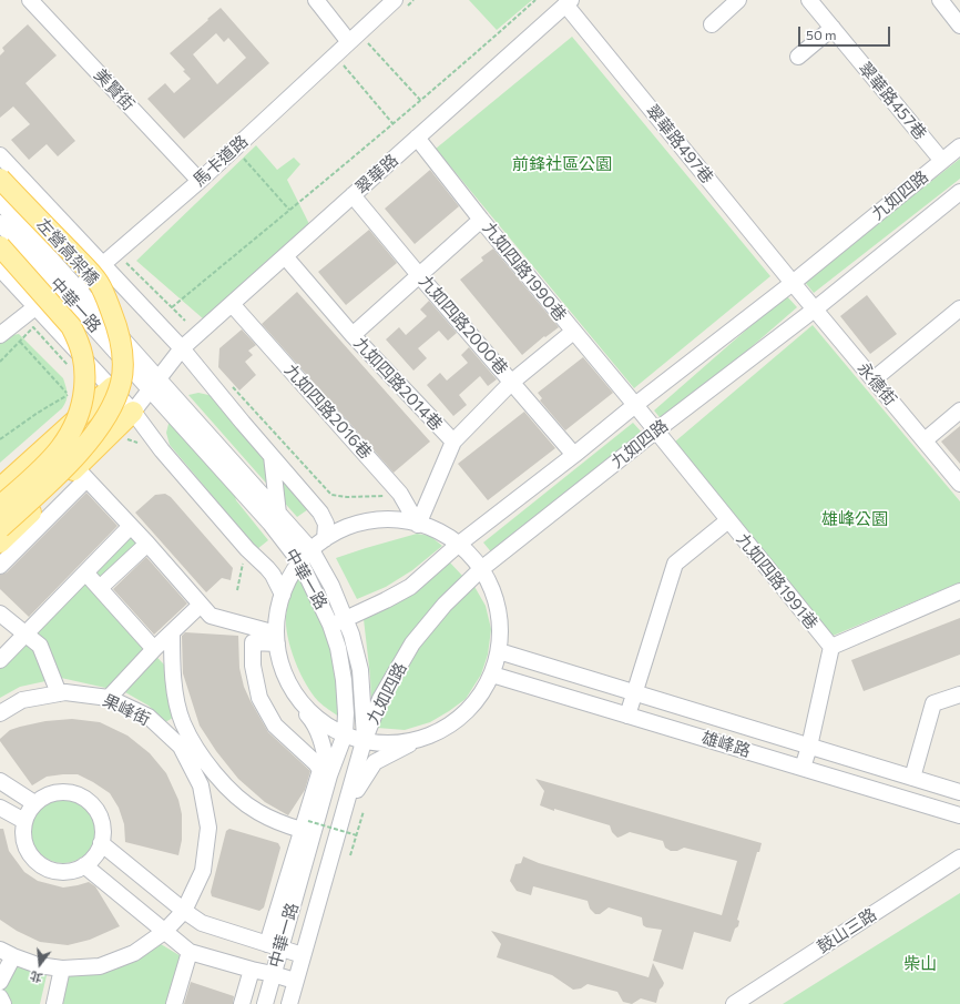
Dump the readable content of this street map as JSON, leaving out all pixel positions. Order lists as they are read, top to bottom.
{
  "streets": {
    "main road": ["左營高架橋"],
    "street": [
      "美賢街",
      "翠華路457巷",
      "翠華路497巷",
      "馬卡道路",
      "翠華路",
      "九如四路",
      "九如四路1990巷",
      "中華一路",
      "九如四路2000巷",
      "九如四路2014巷",
      "永德街",
      "九如四路2016巷",
      "九如四路1991巷",
      "果峰街",
      "雄峰路",
      "鼓山三路"
    ]
  },
  "crossings": [
    ["美賢街", "馬卡道路"],
    ["翠華路457巷", "九如四路"],
    ["翠華路497巷", "翠華路"],
    ["翠華路497巷", "九如四路"],
    ["翠華路497巷", "永德街"],
    ["馬卡道路", "中華一路"],
    ["翠華路", "九如四路1990巷"],
    ["翠華路", "中華一路"],
    ["翠華路", "九如四路2000巷"],
    ["翠華路", "九如四路2014巷"],
    ["翠華路", "九如四路2016巷"],
    ["九如四路", "九如四路1990巷"],
    ["九如四路", "中華一路"],
    ["九如四路", "九如四路2000巷"],
    ["九如四路", "永德街"],
    ["九如四路", "九如四路1991巷"],
    ["九如四路1990巷", "九如四路1991巷"],
    ["九如四路2014巷", "九如四路2016巷"]
  ],
  "parks": ["前鋒社區公園", "雄峰公園", "柴山"],
  "scale_bar": "50 m",
  "north": "bottom"
}
